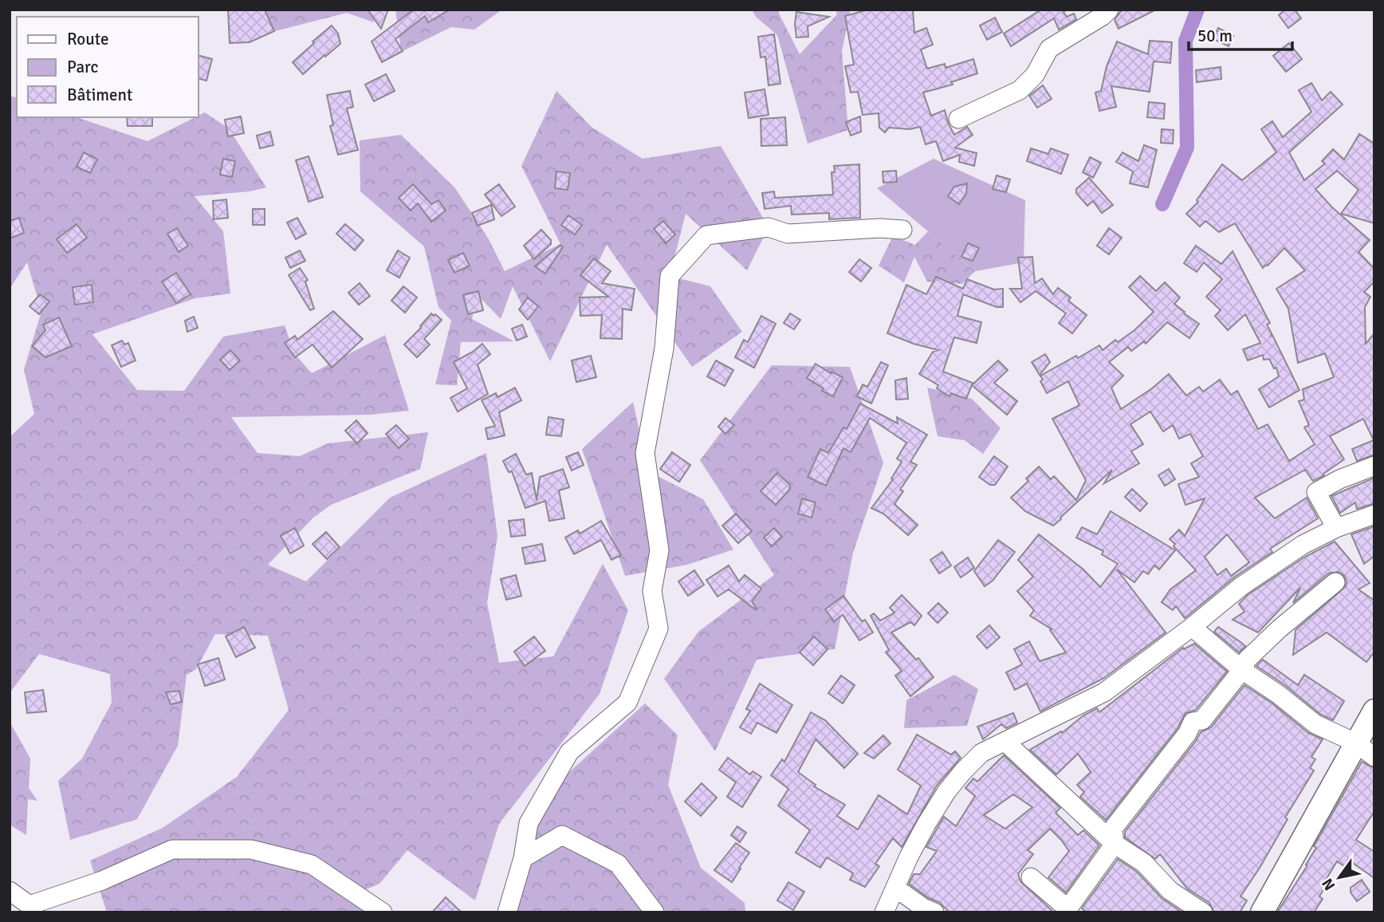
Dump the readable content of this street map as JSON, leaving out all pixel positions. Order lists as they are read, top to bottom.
{
  "legend": ["Route", "Parc", "Bâtiment"],
  "scale_bar": "50 m",
  "north": "bottom left"
}
